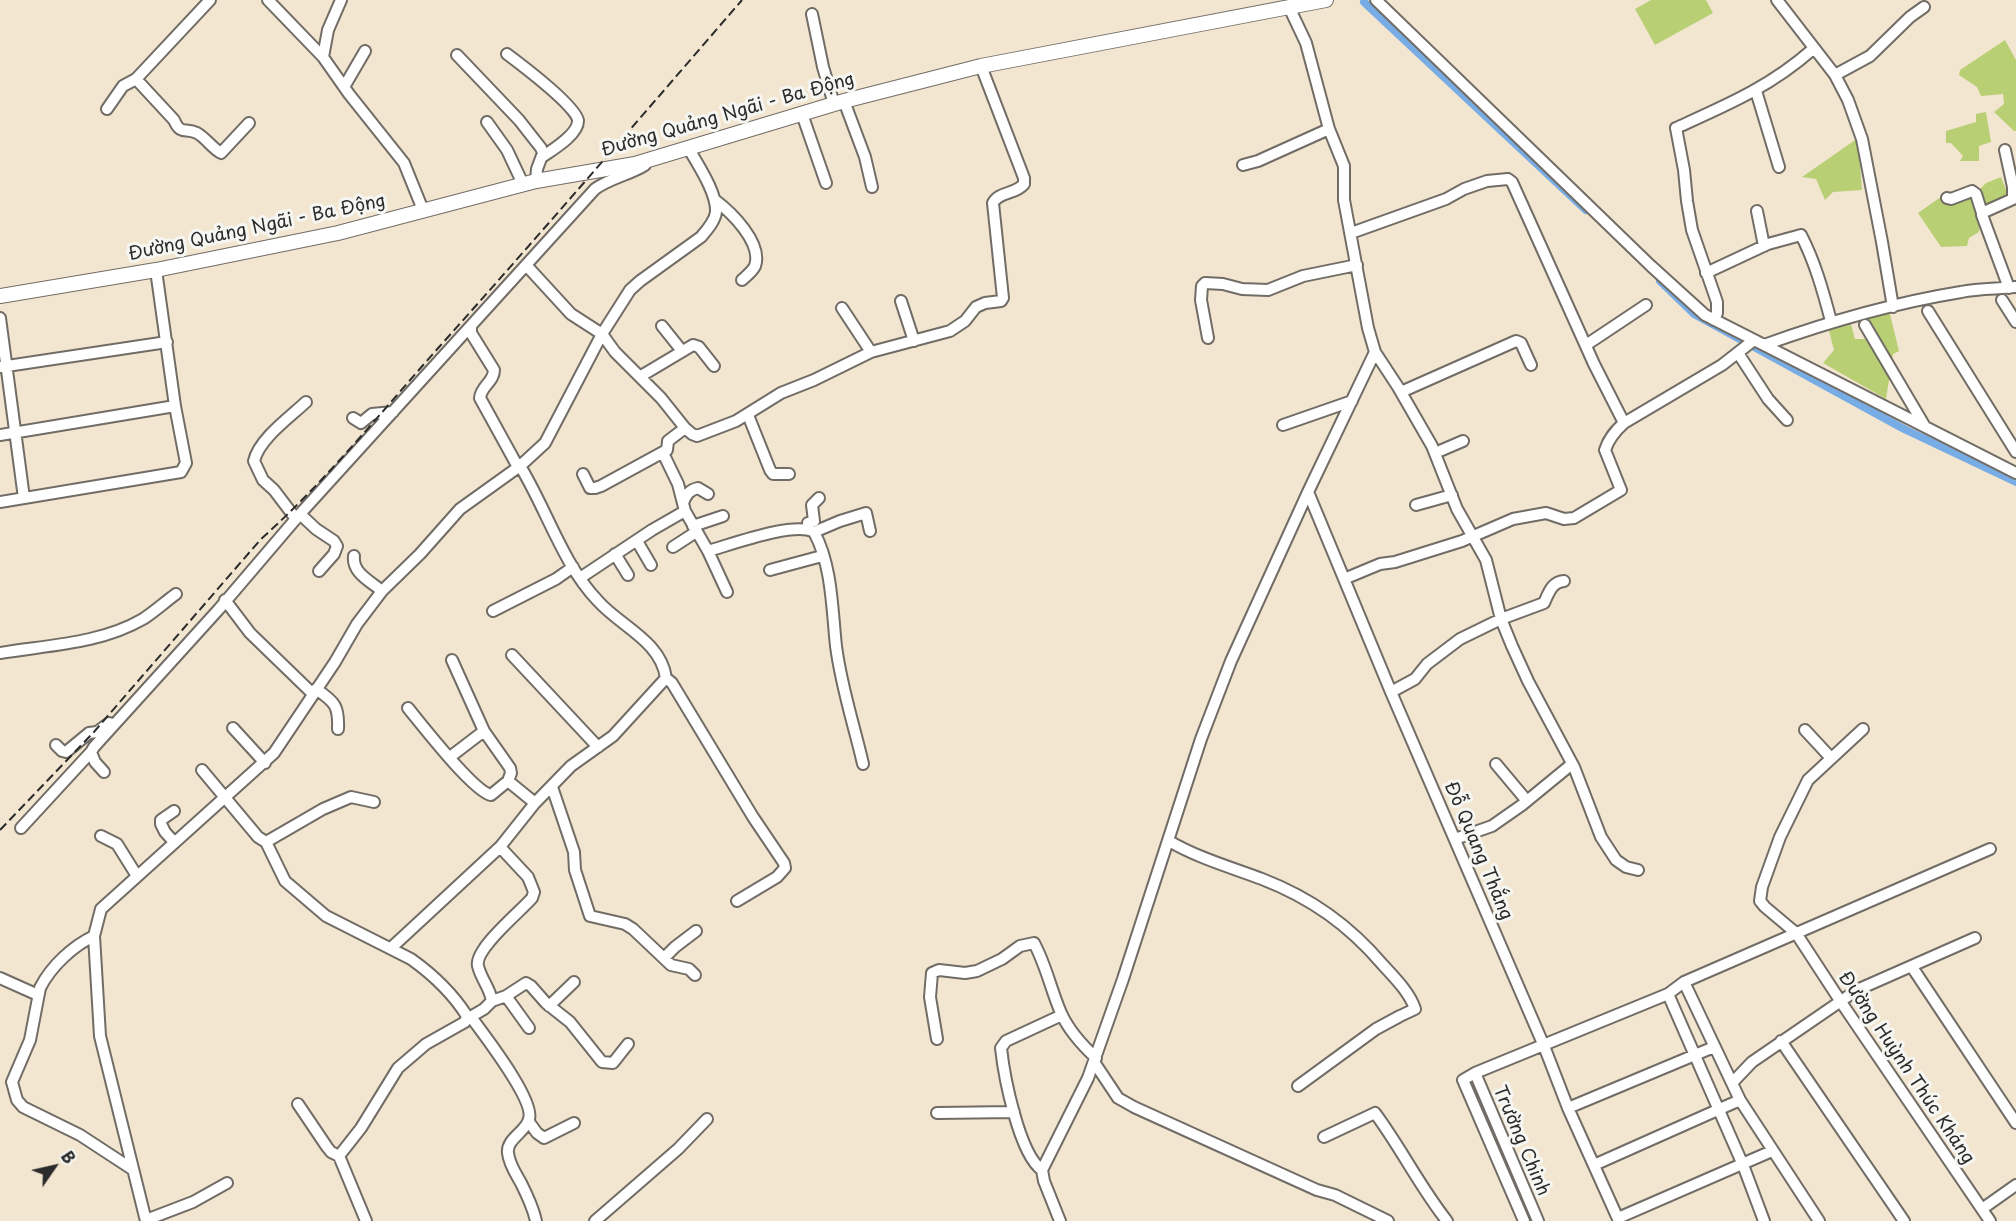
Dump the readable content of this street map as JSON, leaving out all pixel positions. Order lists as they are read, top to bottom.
{
  "streets": {
    "main road": ["Đường Quảng Ngãi - Ba Động"],
    "street": ["Đỗ Quang Thắng", "Đường Huỳnh Thúc Kháng", "Trường Chinh"]
  },
  "north": "top right"
}
